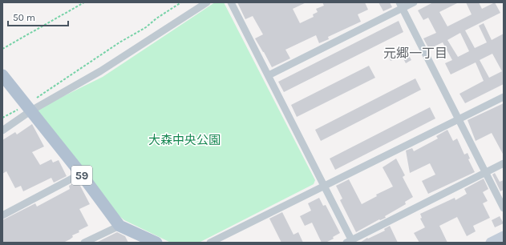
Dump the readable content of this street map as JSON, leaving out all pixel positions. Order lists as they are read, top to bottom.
{
  "streets": {
    "main road": ["59"]
  },
  "districts": ["元郷一丁目"],
  "parks": ["大森中央公園"],
  "scale_bar": "50 m"
}
